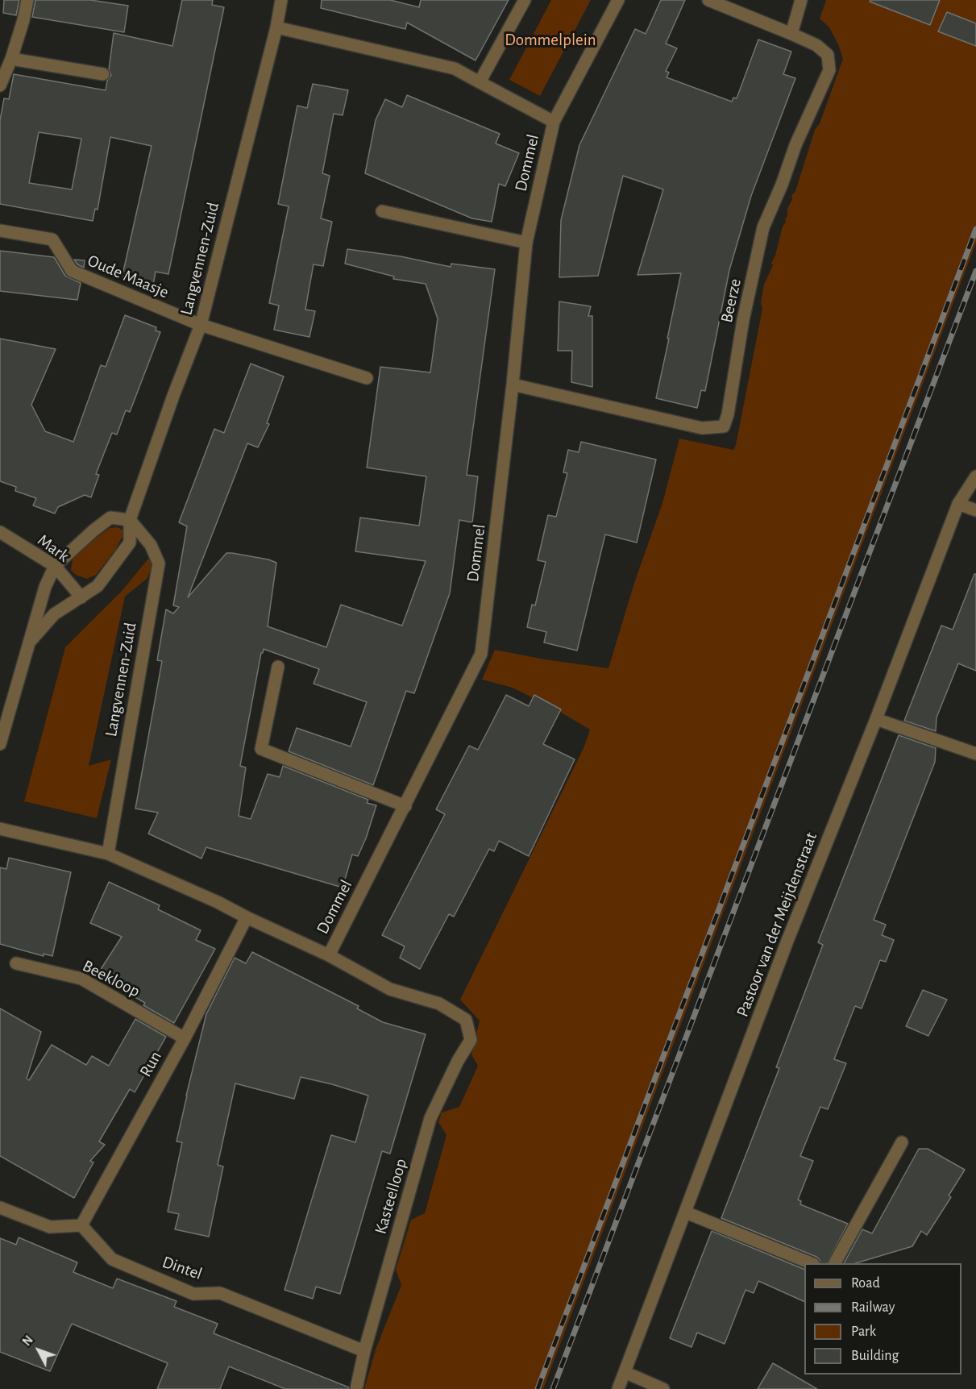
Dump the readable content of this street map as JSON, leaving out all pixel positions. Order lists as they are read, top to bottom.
{
  "streets": {
    "street": [
      "Dommel",
      "Langvennen-Zuid",
      "Oude Maasje",
      "Beerze",
      "Mark",
      "Pastoor van der Meijdenstraat",
      "Beekloop",
      "Run",
      "Kasteelloop",
      "Dintel"
    ]
  },
  "crossings": [
    ["Dommel", "Langvennen-Zuid"],
    ["Dommel", "Beerze"],
    ["Dommel", "Run"],
    ["Dommel", "Kasteelloop"],
    ["Langvennen-Zuid", "Oude Maasje"],
    ["Langvennen-Zuid", "Mark"],
    ["Beekloop", "Run"],
    ["Run", "Dintel"],
    ["Kasteelloop", "Dintel"]
  ],
  "parks": ["Dommelplein"],
  "legend": [
    "Road",
    "Railway",
    "Park",
    "Building"
  ],
  "north": "top left"
}
